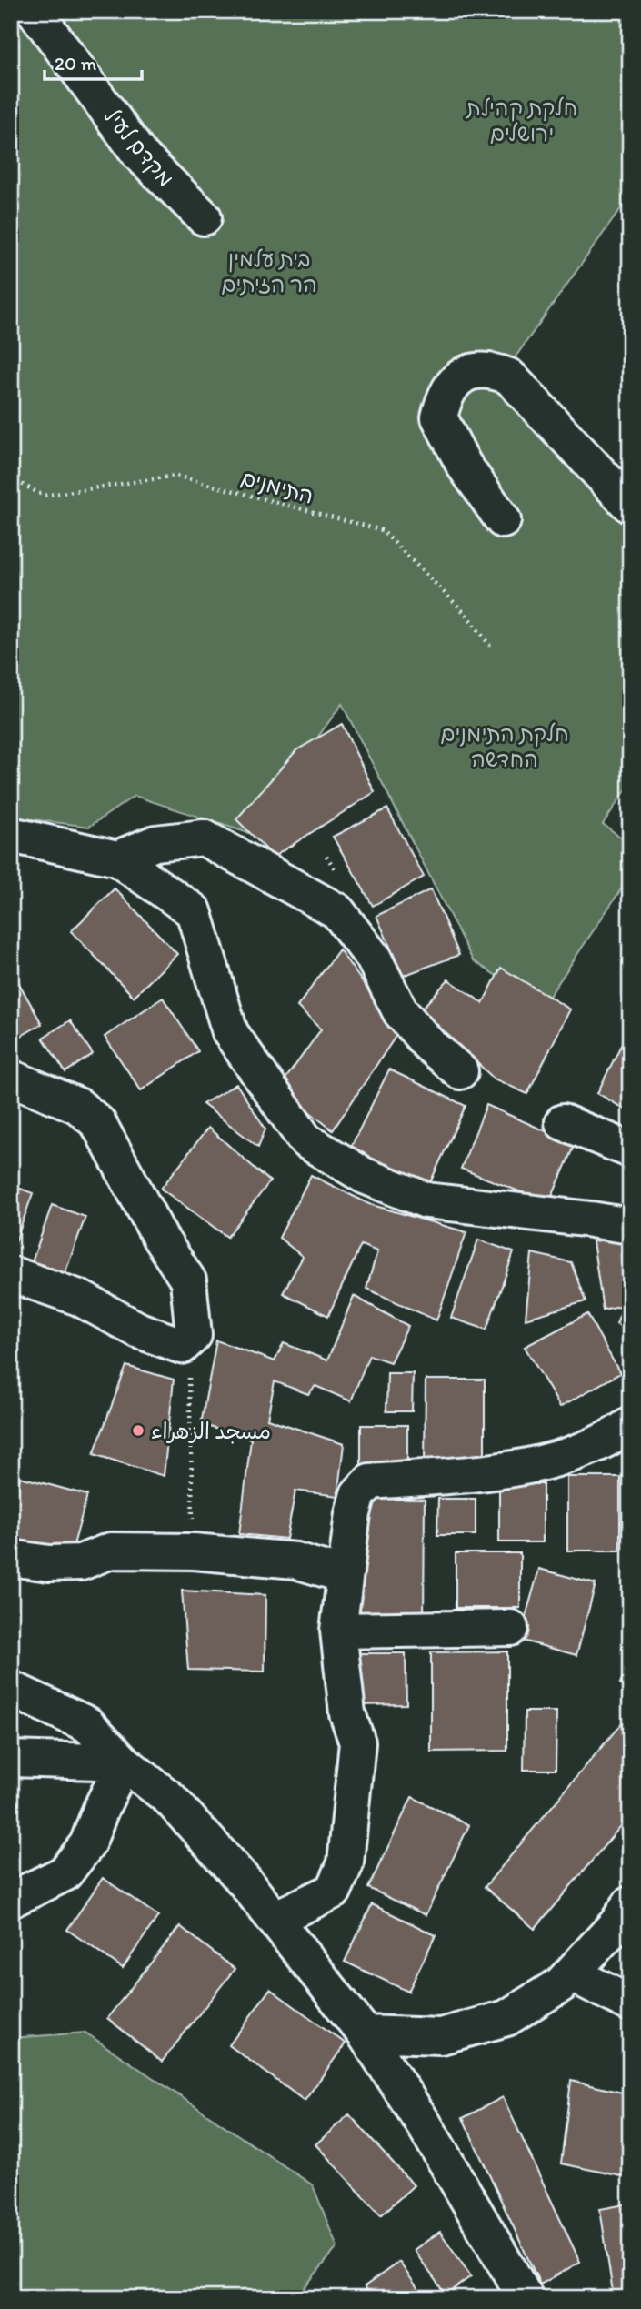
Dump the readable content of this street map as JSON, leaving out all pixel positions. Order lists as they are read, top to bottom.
{
  "streets": {
    "street": ["מקדם לעיל"],
    "path": ["התימנים"]
  },
  "parks": ["חלקת קהילת ירושלים", "בית עלמין הר הזיתים", "חלקת התימנים החדשה"],
  "places": ["مسجد الزهراء"],
  "scale_bar": "20 m"
}
